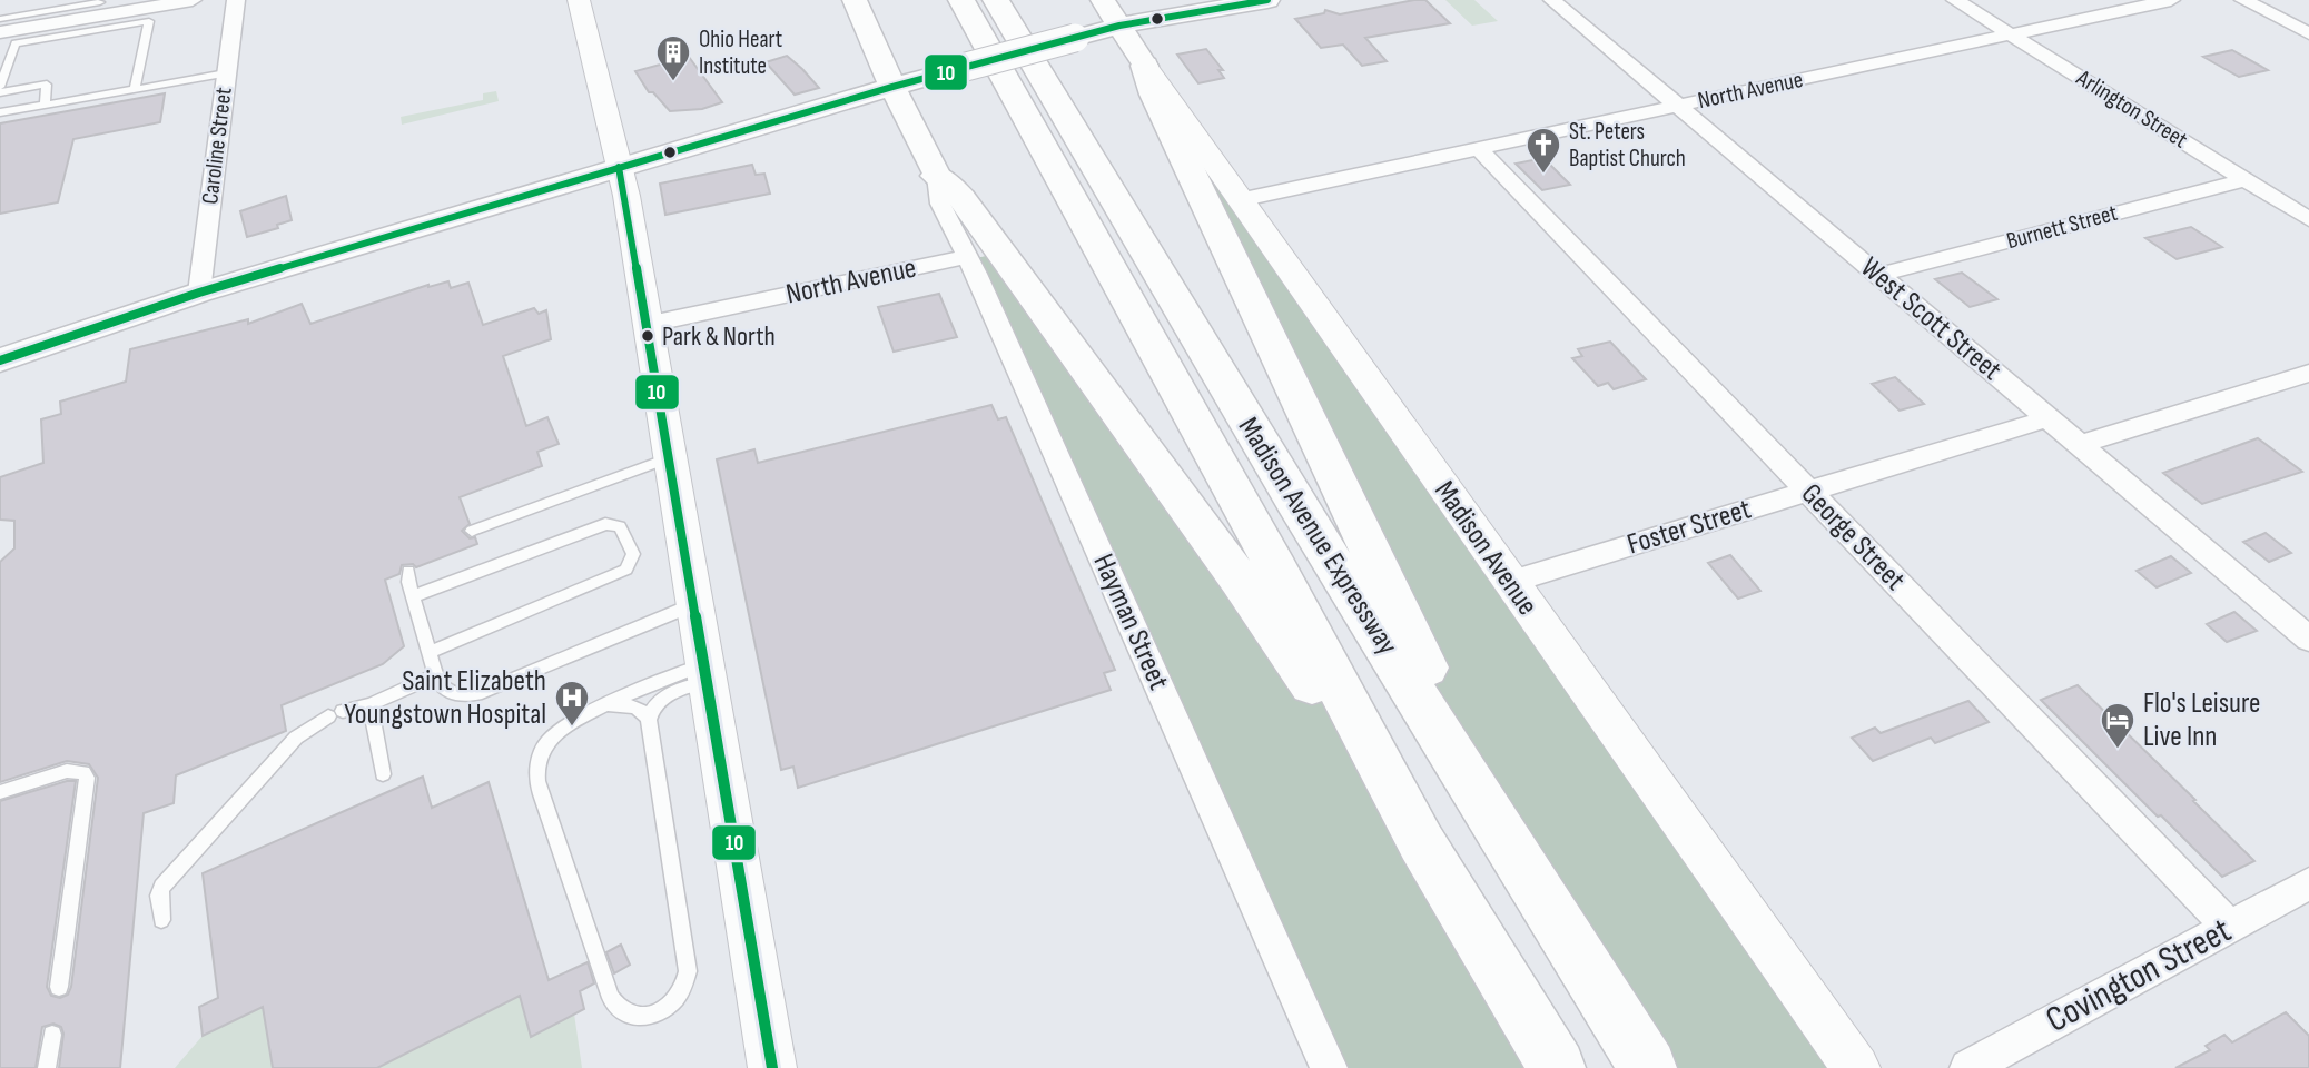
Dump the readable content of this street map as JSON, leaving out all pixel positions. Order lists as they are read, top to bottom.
{
  "streets": {
    "highway": ["Madison Avenue Expressway"],
    "main road": ["Madison Avenue"],
    "street": [
      "North Avenue",
      "Arlington Street",
      "Caroline Street",
      "Burnett Street",
      "West Scott Street",
      "Foster Street",
      "George Street",
      "Hayman Street",
      "Covington Street"
    ]
  },
  "crossings": [
    ["North Avenue", "Arlington Street"],
    ["North Avenue", "West Scott Street"],
    ["North Avenue", "George Street"],
    ["North Avenue", "Madison Avenue"],
    ["North Avenue", "Hayman Street"],
    ["Arlington Street", "Burnett Street"],
    ["Burnett Street", "West Scott Street"],
    ["West Scott Street", "Foster Street"],
    ["Foster Street", "George Street"],
    ["Foster Street", "Madison Avenue"],
    ["George Street", "Covington Street"]
  ],
  "places": {
    "building": ["Ohio Heart Institute"],
    "church": ["St. Peters Baptist Church"],
    "other": ["Park & North"],
    "hospital": ["Saint Elizabeth Youngstown Hospital"],
    "hotel": ["Flo's Leisure Live Inn"]
  },
  "lines": ["transit line 10"]
}
